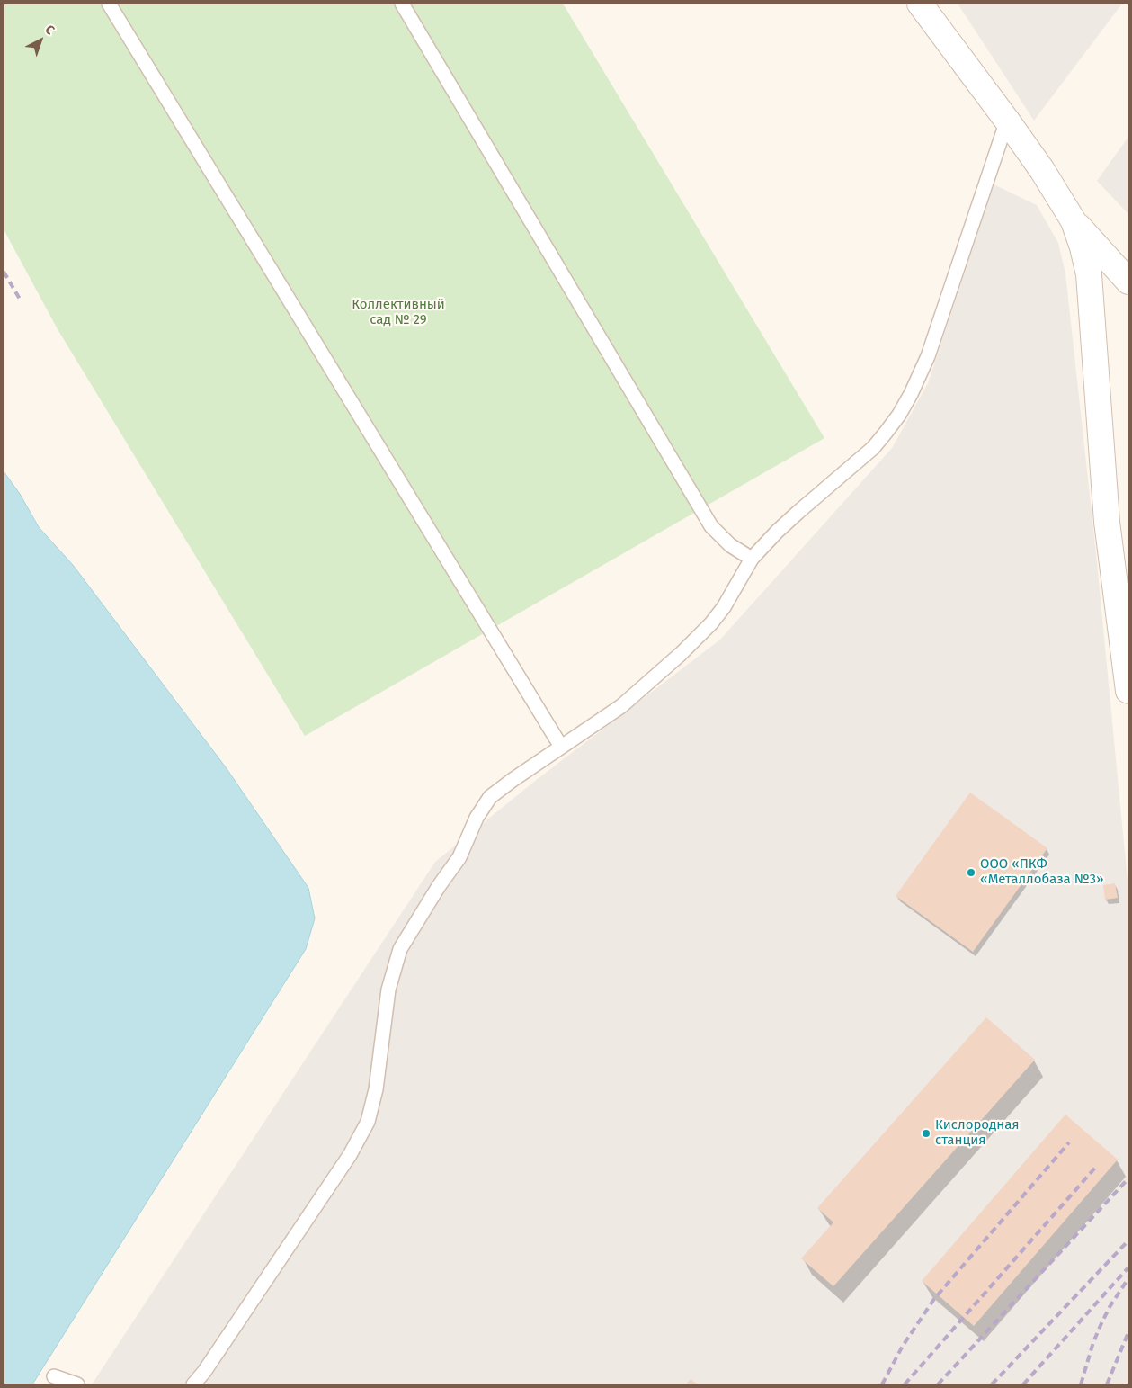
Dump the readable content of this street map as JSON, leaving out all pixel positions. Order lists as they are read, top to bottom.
{
  "parks": ["Коллективный сад № 29"],
  "places": ["ООО «ПКФ «Металлобаза №3»", "Кислородная станция"],
  "north": "top right"
}
